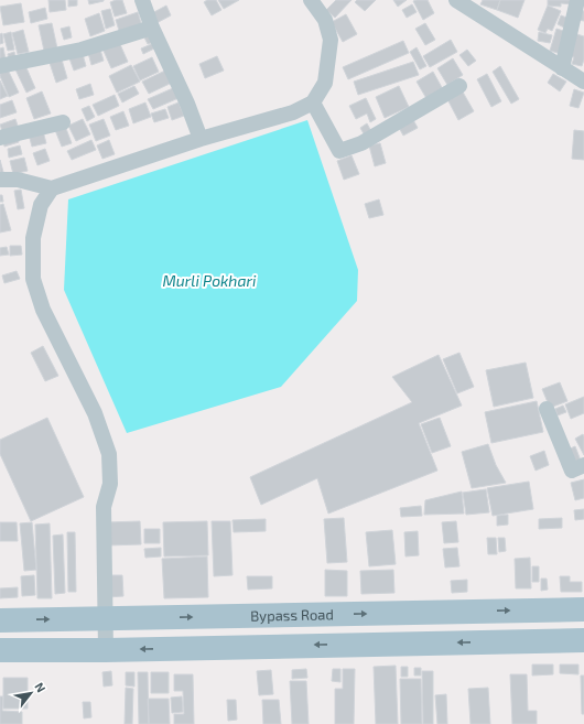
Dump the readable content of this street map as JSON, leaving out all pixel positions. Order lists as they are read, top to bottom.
{
  "streets": {
    "main road": ["Bypass Road"]
  },
  "water": ["Murli Pokhari"],
  "north": "top right"
}
